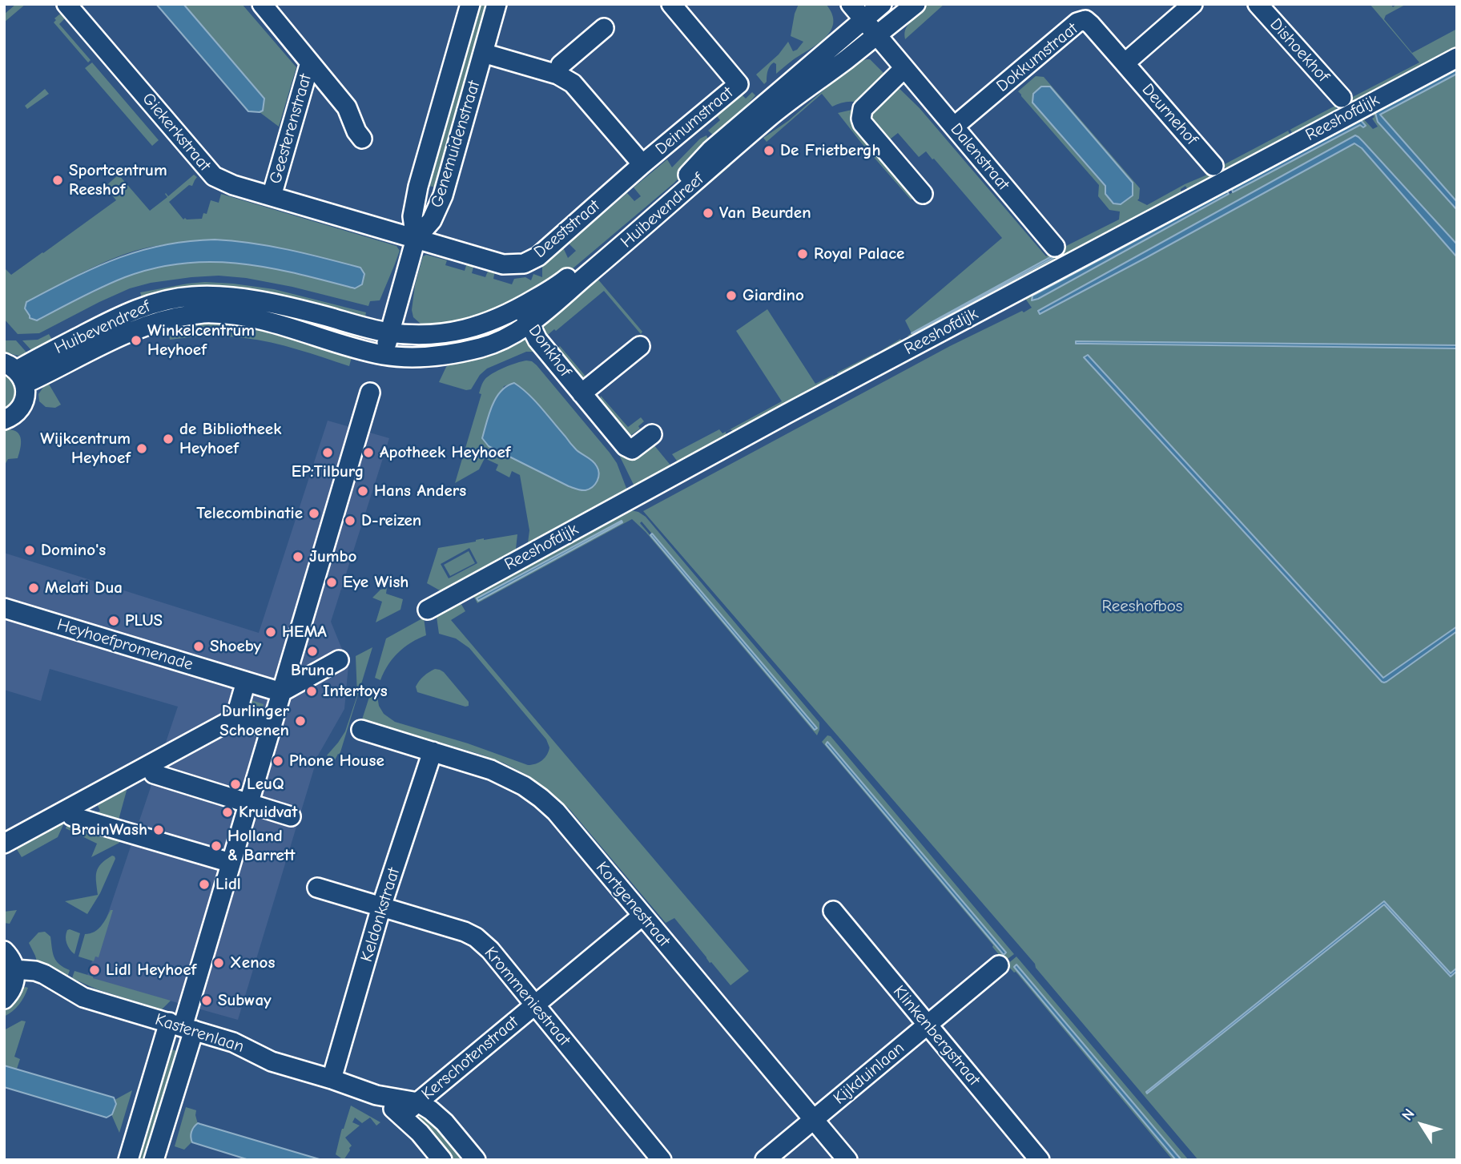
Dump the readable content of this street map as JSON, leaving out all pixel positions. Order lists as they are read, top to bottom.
{
  "streets": {
    "street": [
      "Dishoekhof",
      "Dokkumstraat",
      "Deurnehof",
      "Reeshofdijk",
      "Deinumstraat",
      "Geesterenstraat",
      "Giekerkstraat",
      "Genemuidenstraat",
      "Dalenstraat",
      "Huibevendreef",
      "Deeststraat",
      "Donkhof",
      "Heyhoefpromenade",
      "Kortgenestraat",
      "Keldonkstraat",
      "Krommeniestraat",
      "Kasterenlaan",
      "Klinkenbergstraat",
      "Kerschotenstraat",
      "Kijkduinlaan"
    ]
  },
  "crossings": [
    ["Dokkumstraat", "Deurnehof"],
    ["Dokkumstraat", "Dalenstraat"],
    ["Deinumstraat", "Genemuidenstraat"],
    ["Deinumstraat", "Deeststraat"],
    ["Geesterenstraat", "Giekerkstraat"],
    ["Giekerkstraat", "Genemuidenstraat"],
    ["Giekerkstraat", "Deeststraat"],
    ["Genemuidenstraat", "Deeststraat"],
    ["Dalenstraat", "Huibevendreef"],
    ["Huibevendreef", "Donkhof"],
    ["Kortgenestraat", "Keldonkstraat"],
    ["Kortgenestraat", "Kerschotenstraat"],
    ["Kortgenestraat", "Kijkduinlaan"],
    ["Keldonkstraat", "Krommeniestraat"],
    ["Keldonkstraat", "Kasterenlaan"],
    ["Krommeniestraat", "Kerschotenstraat"],
    ["Kasterenlaan", "Kerschotenstraat"],
    ["Klinkenbergstraat", "Kijkduinlaan"]
  ],
  "parks": ["Reeshofbos"],
  "places": [
    "De Frietbergh",
    "Sportcentrum Reeshof",
    "Van Beurden",
    "Royal Palace",
    "Giardino",
    "Winkelcentrum Heyhoef",
    "de Bibliotheek Heyhoef",
    "Wijkcentrum Heyhoef",
    "EP:Tilburg",
    "Apotheek Heyhoef",
    "Hans Anders",
    "Telecombinatie",
    "D-reizen",
    "Domino's",
    "Jumbo",
    "Eye Wish",
    "Melati Dua",
    "PLUS",
    "HEMA",
    "Shoeby",
    "Bruna",
    "Intertoys",
    "Durlinger Schoenen",
    "Phone House",
    "LeuQ",
    "Kruidvat",
    "BrainWash",
    "Holland & Barrett",
    "Lidl",
    "Xenos",
    "Lidl Heyhoef",
    "Subway"
  ],
  "north": "top left"
}
